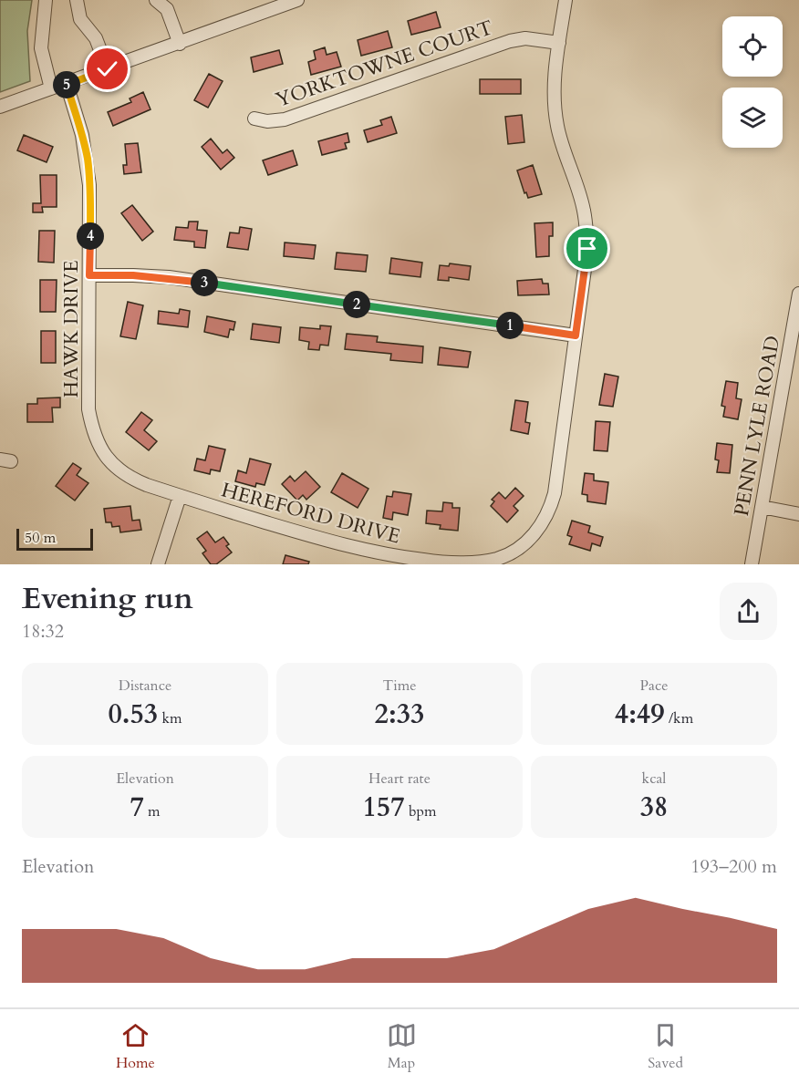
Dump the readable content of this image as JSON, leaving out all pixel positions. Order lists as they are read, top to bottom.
{
  "streets": {
    "street": [
      "YORKTOWNE COURT",
      "HAWK DRIVE",
      "PENN LYLE ROAD",
      "HEREFORD DRIVE"
    ]
  },
  "crossings": [
    ["YORKTOWNE COURT", "HEREFORD DRIVE"],
    ["HAWK DRIVE", "HEREFORD DRIVE"]
  ],
  "scale_bar": "50 m",
  "page": {
    "pins": [
      "5",
      "4",
      "3",
      "2",
      "1"
    ],
    "scale": "50 m",
    "heading": ["Evening run", "18:32"],
    "stats": [
      ["Distance", "0.53 km"],
      ["Time", "2:33"],
      ["Pace", "4:49 /km"],
      ["Elevation", "7 m"],
      ["Heart rate", "157 bpm"],
      ["kcal", "38"]
    ],
    "chart": ["Elevation", "193–200 m"],
    "tabs": ["Home", "Map", "Saved"]
  }
}
